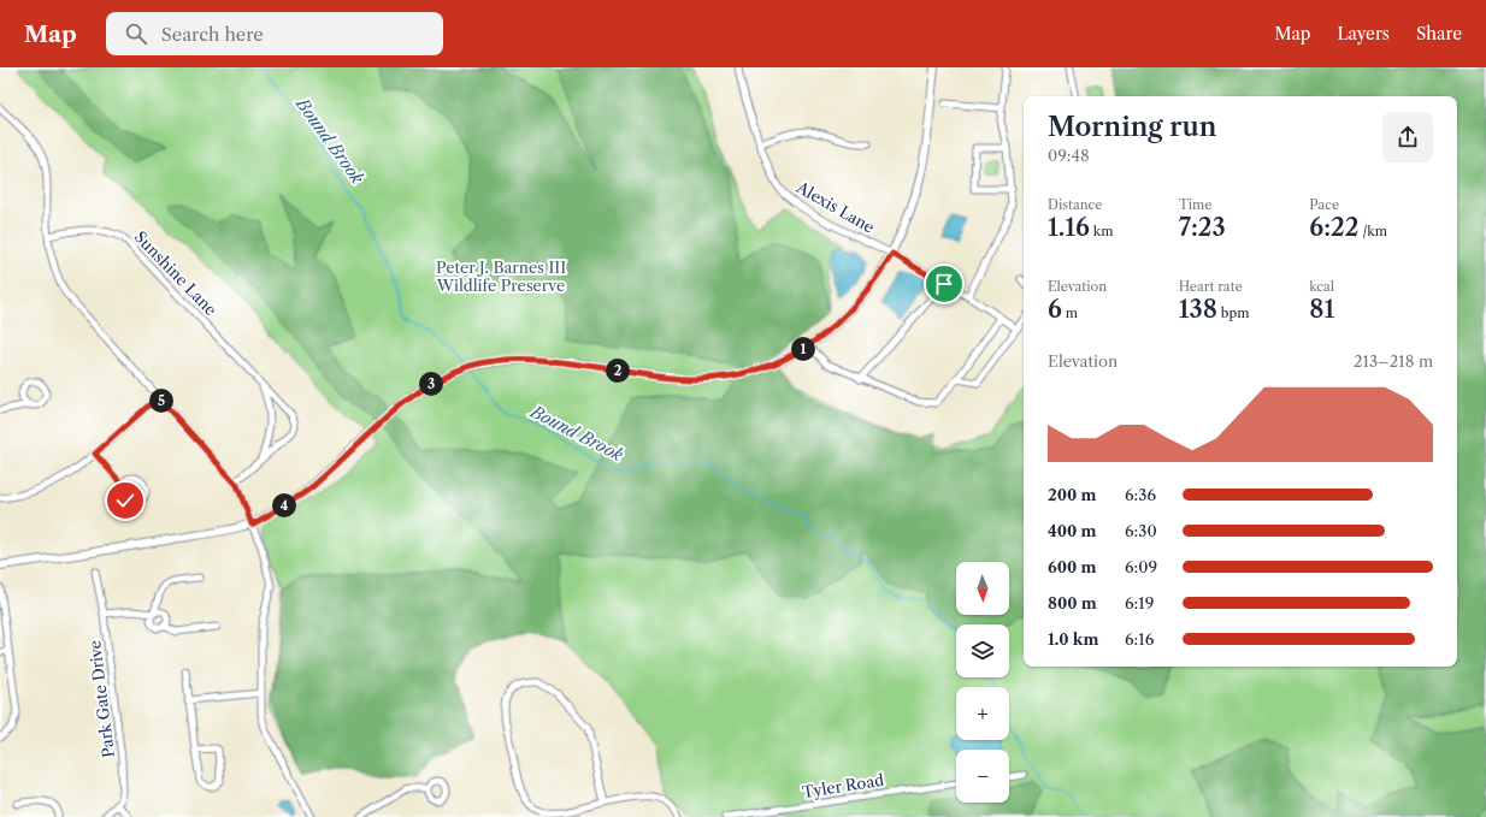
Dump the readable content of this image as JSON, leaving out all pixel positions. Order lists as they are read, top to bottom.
{
  "streets": {
    "street": [
      "Alexis Lane",
      "Sunshine Lane",
      "Park Gate Drive",
      "Tyler Road"
    ]
  },
  "water": ["Bound Brook"],
  "parks": ["Peter J. Barnes III Wildlife Preserve"],
  "north": "bottom",
  "page": {
    "header": "Map",
    "search": "Search here",
    "nav": ["Map", "Layers", "Share"],
    "heading": ["Morning run", "09:48"],
    "stats": [
      ["Distance", "1.16 km"],
      ["Time", "7:23"],
      ["Pace", "6:22 /km"],
      ["Elevation", "6 m"],
      ["Heart rate", "138 bpm"],
      ["kcal", "81"]
    ],
    "pins": [
      "1",
      "2",
      "3",
      "5",
      "4"
    ],
    "chart": ["Elevation", "213–218 m"],
    "list": [
      {
        "name": "200 m",
        "note": "6:36"
      },
      {
        "name": "400 m",
        "note": "6:30"
      },
      {
        "name": "600 m",
        "note": "6:09"
      },
      {
        "name": "800 m",
        "note": "6:19"
      },
      {
        "name": "1.0 km",
        "note": "6:16"
      }
    ],
    "map_buttons": ["+", "−"]
  }
}
